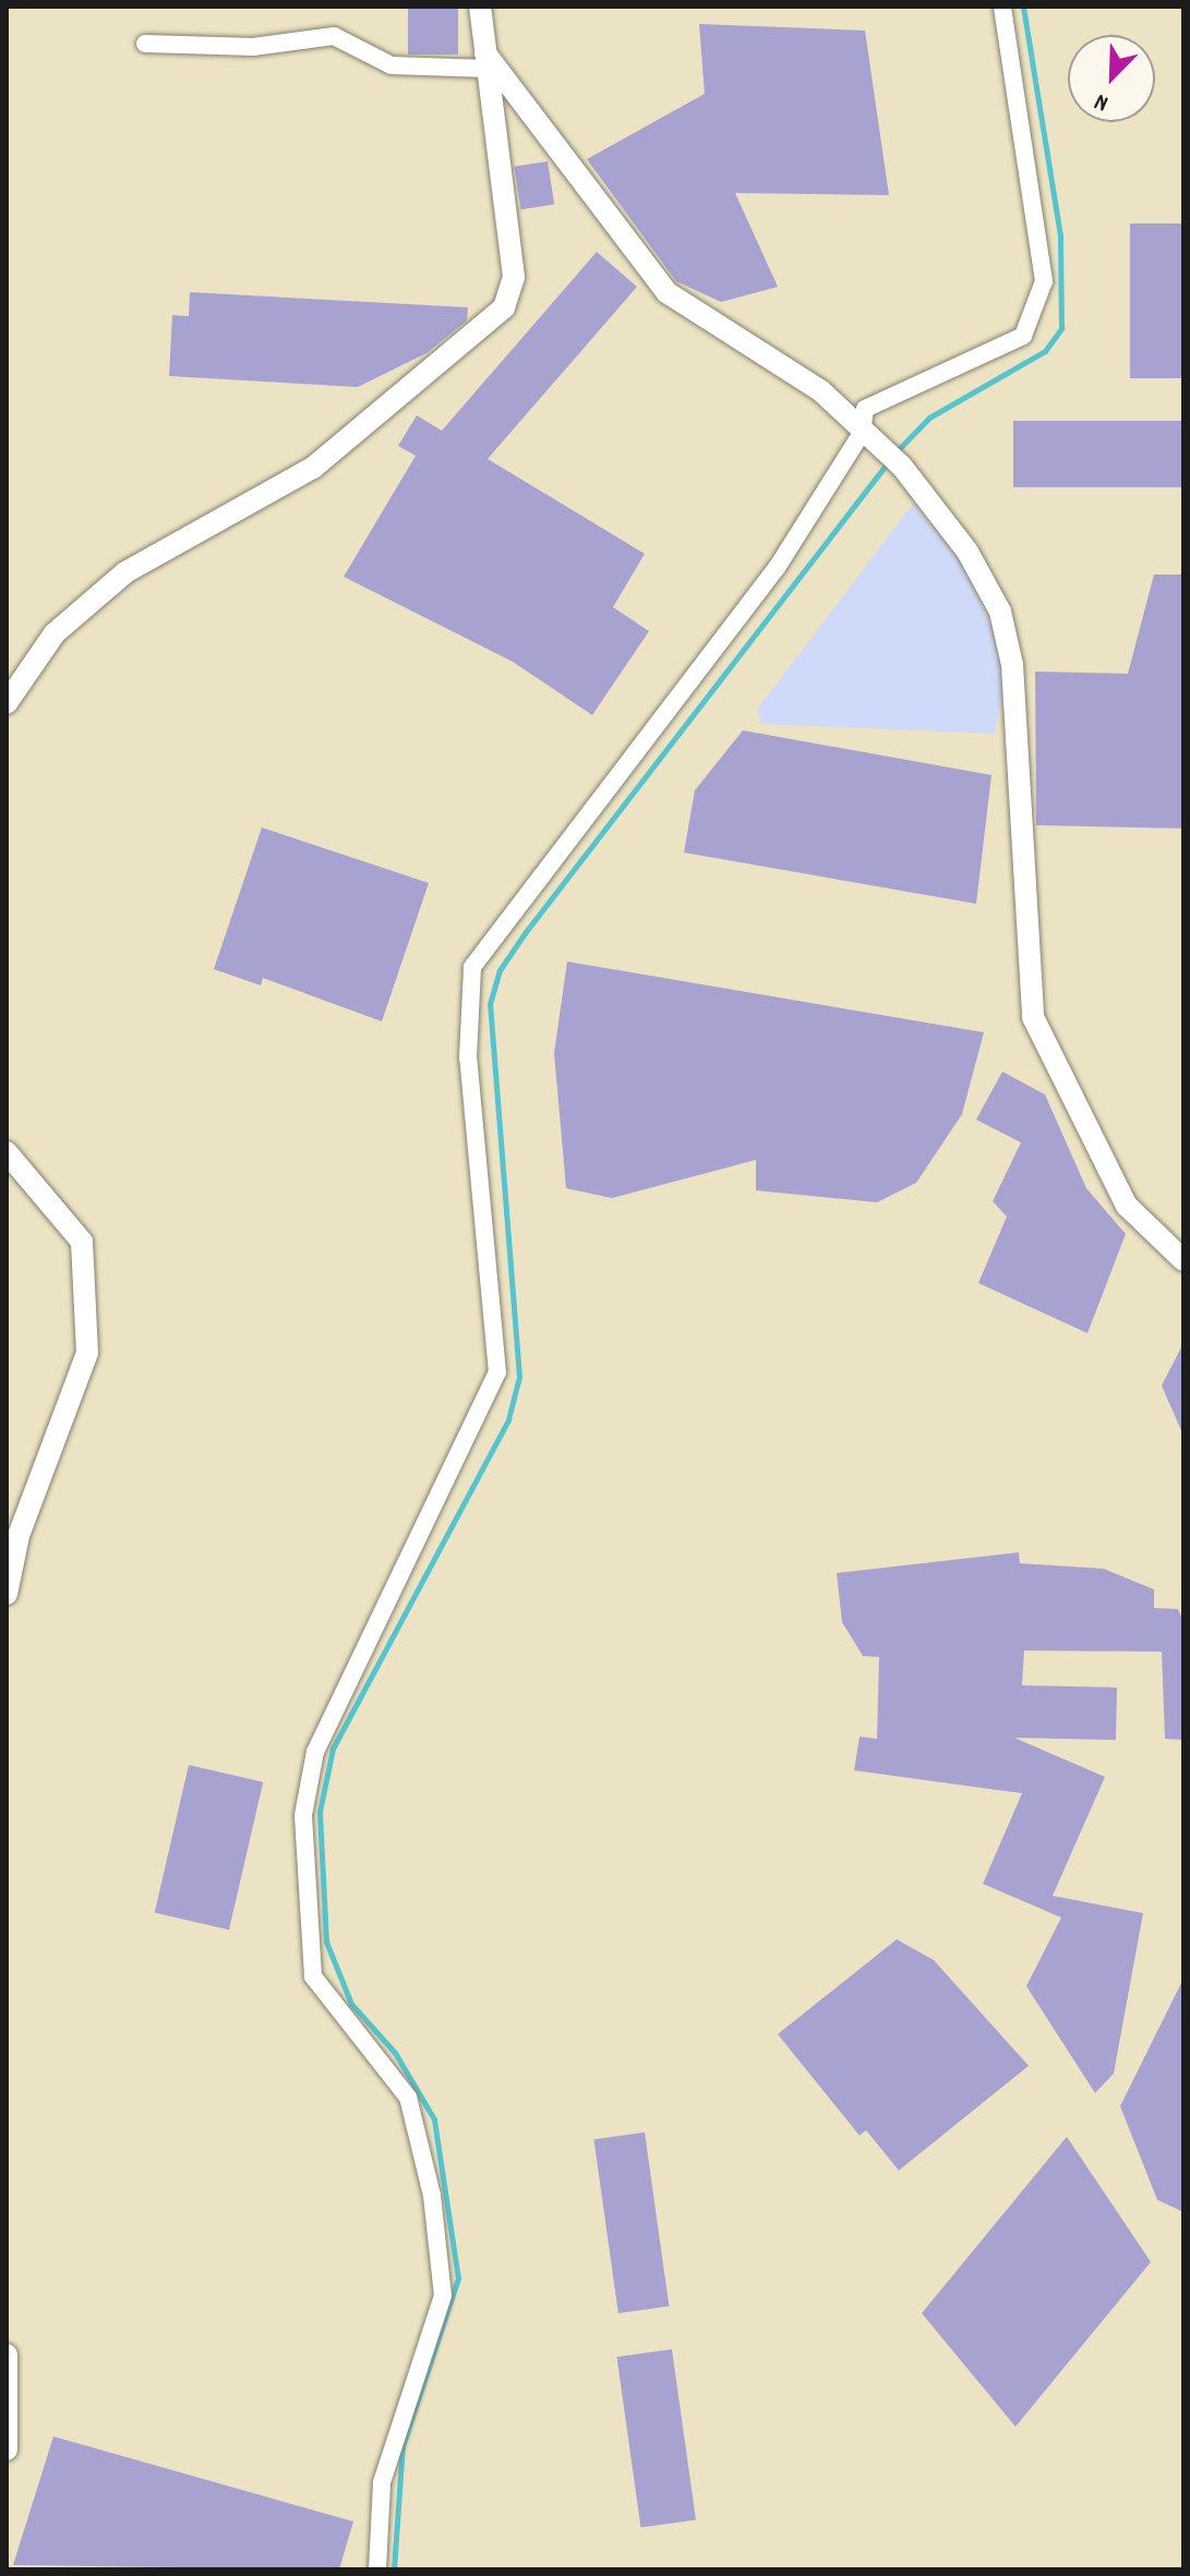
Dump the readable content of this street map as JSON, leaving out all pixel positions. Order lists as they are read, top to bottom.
{
  "north": "bottom left"
}
